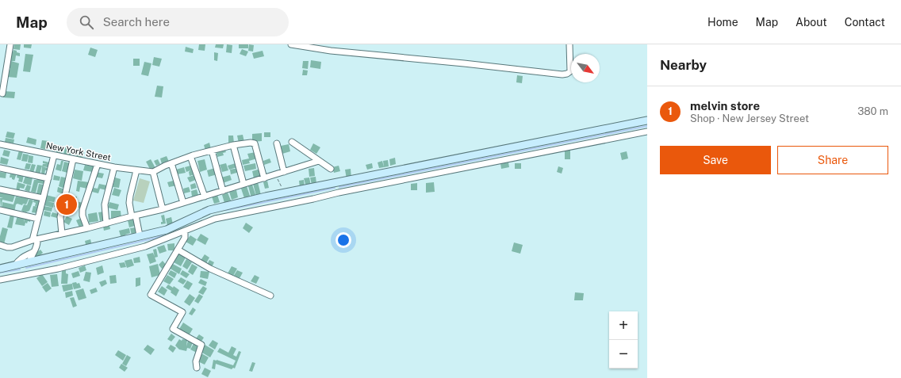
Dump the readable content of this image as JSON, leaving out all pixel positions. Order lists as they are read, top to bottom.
{
  "streets": {
    "street": ["New York Street"]
  },
  "north": "bottom right",
  "page": {
    "header": "Map",
    "search": "Search here",
    "nav": [
      "Home",
      "Map",
      "About",
      "Contact"
    ],
    "heading": "Nearby",
    "list": [
      {
        "mark": "1",
        "name": "melvin store",
        "note": "Shop · New Jersey Street",
        "value": "380 m"
      }
    ],
    "buttons": ["Save", "Share"],
    "pins": "1",
    "map_buttons": ["+", "−"]
  }
}
